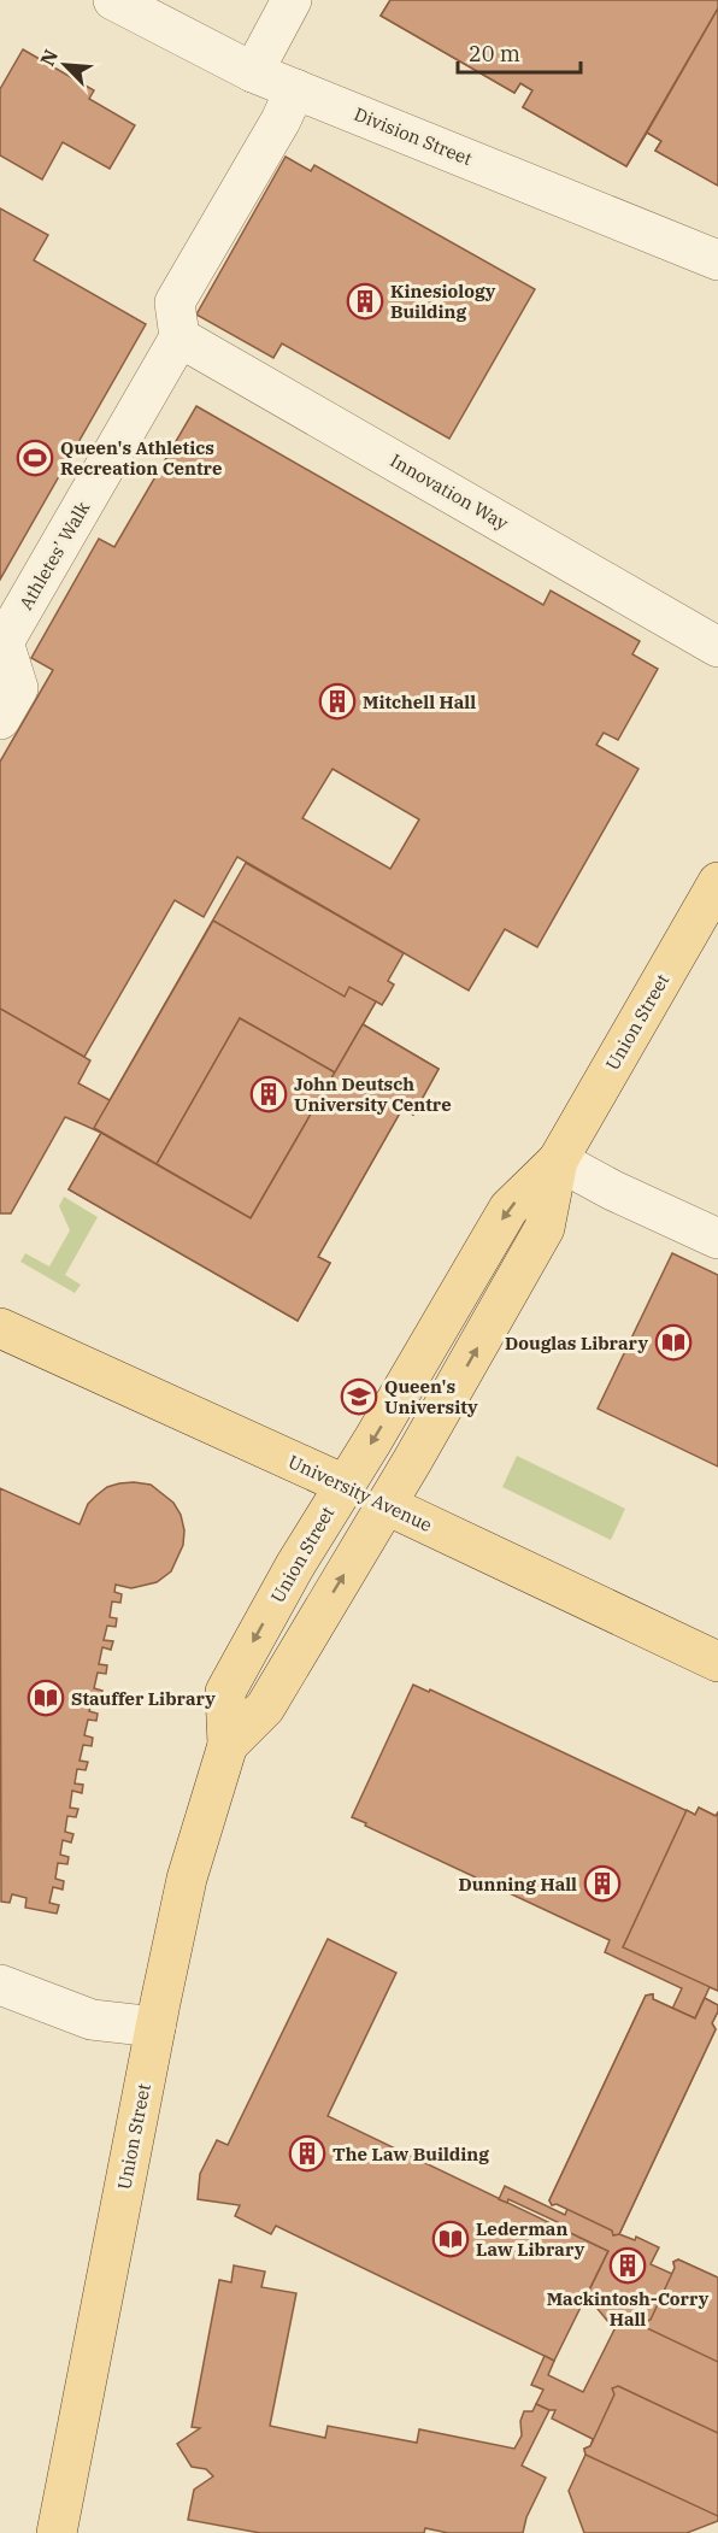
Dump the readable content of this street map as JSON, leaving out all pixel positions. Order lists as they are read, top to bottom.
{
  "streets": {
    "main road": ["Union Street", "University Avenue"],
    "street": ["Division Street", "Innovation Way", "Athletes’ Walk"]
  },
  "crossings": [
    ["Innovation Way", "Athletes’ Walk"],
    ["Union Street", "University Avenue"]
  ],
  "places": {
    "building": [
      "Kinesiology Building",
      "Mitchell Hall",
      "John Deutsch University Centre",
      "Dunning Hall",
      "The Law Building",
      "Mackintosh-Corry Hall"
    ],
    "sports": ["Queen's Athletics Recreation Centre"],
    "library": ["Douglas Library", "Stauffer Library", "Lederman Law Library"],
    "school or university": ["Queen's University"]
  },
  "scale_bar": "20 m",
  "north": "top left"
}
